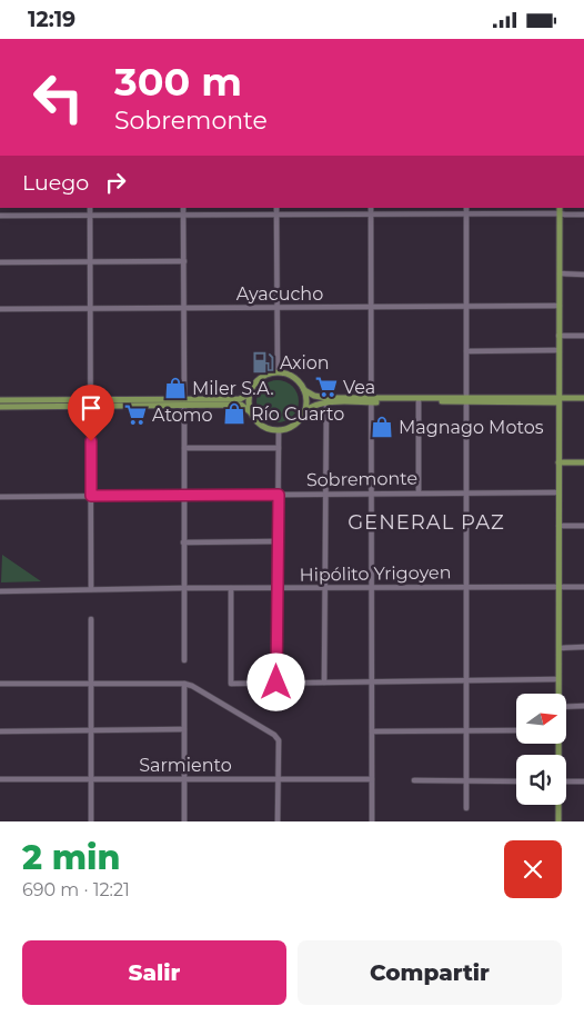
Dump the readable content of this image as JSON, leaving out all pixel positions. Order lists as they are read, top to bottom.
{
  "streets": {
    "street": [
      "Ayacucho",
      "Sobremonte",
      "Hipólito Yrigoyen",
      "Sarmiento"
    ]
  },
  "districts": ["GENERAL PAZ"],
  "places": {
    "fuel station": ["Axion"],
    "supermarket": ["Vea", "Atomo"],
    "shop": ["Miler S.A.", "Río Cuarto", "Magnago Motos"]
  },
  "north": "right",
  "page": {
    "status": "12:19",
    "turn": ["300 m", "Sobremonte"],
    "then": "Luego",
    "heading": ["2 min", "690 m · 12:21"],
    "buttons": ["Salir", "Compartir"]
  }
}
